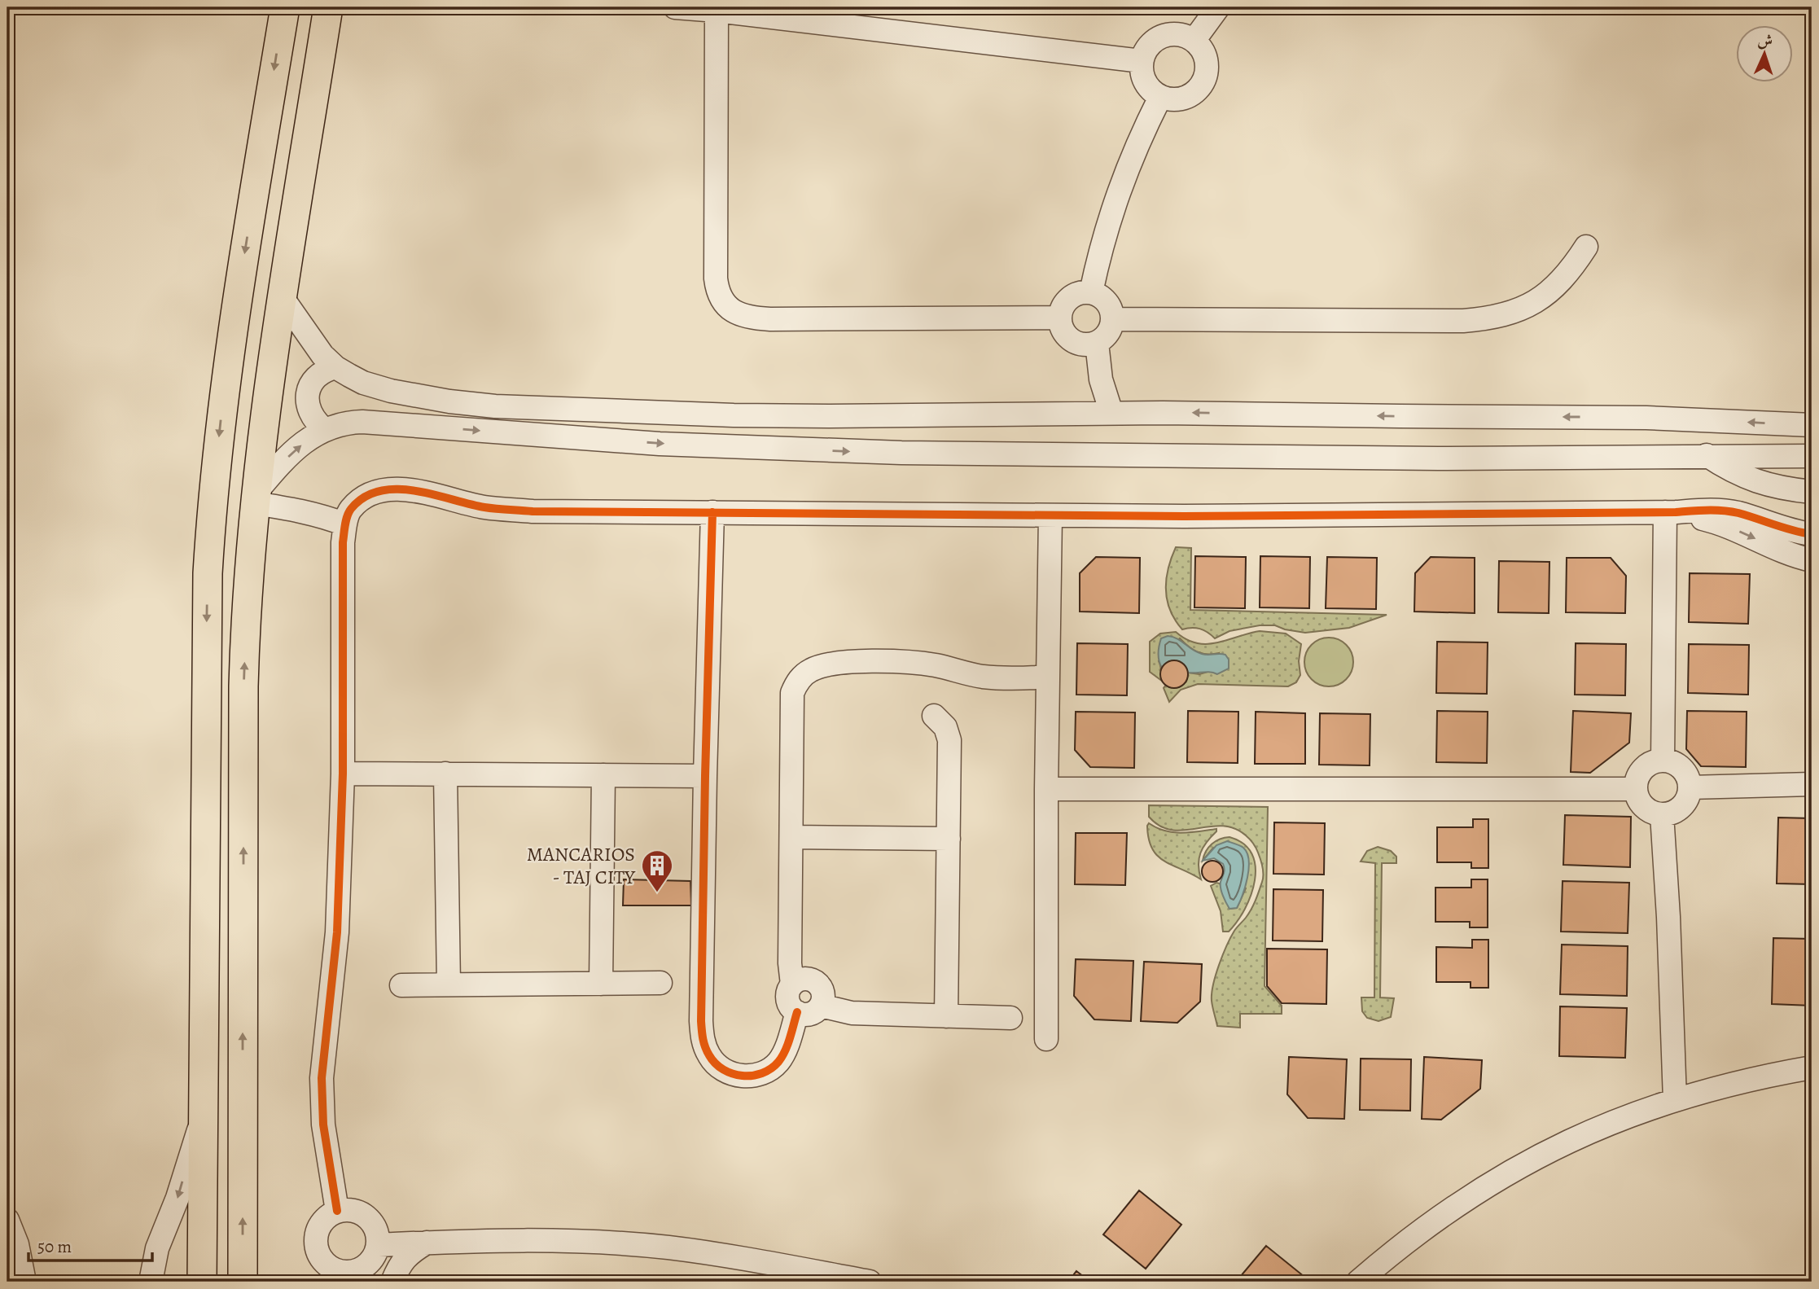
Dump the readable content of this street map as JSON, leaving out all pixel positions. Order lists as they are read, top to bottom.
{
  "places": {
    "building": ["MANCARIOS - TAJ CITY"]
  },
  "scale_bar": "50 m",
  "north": "top"
}
